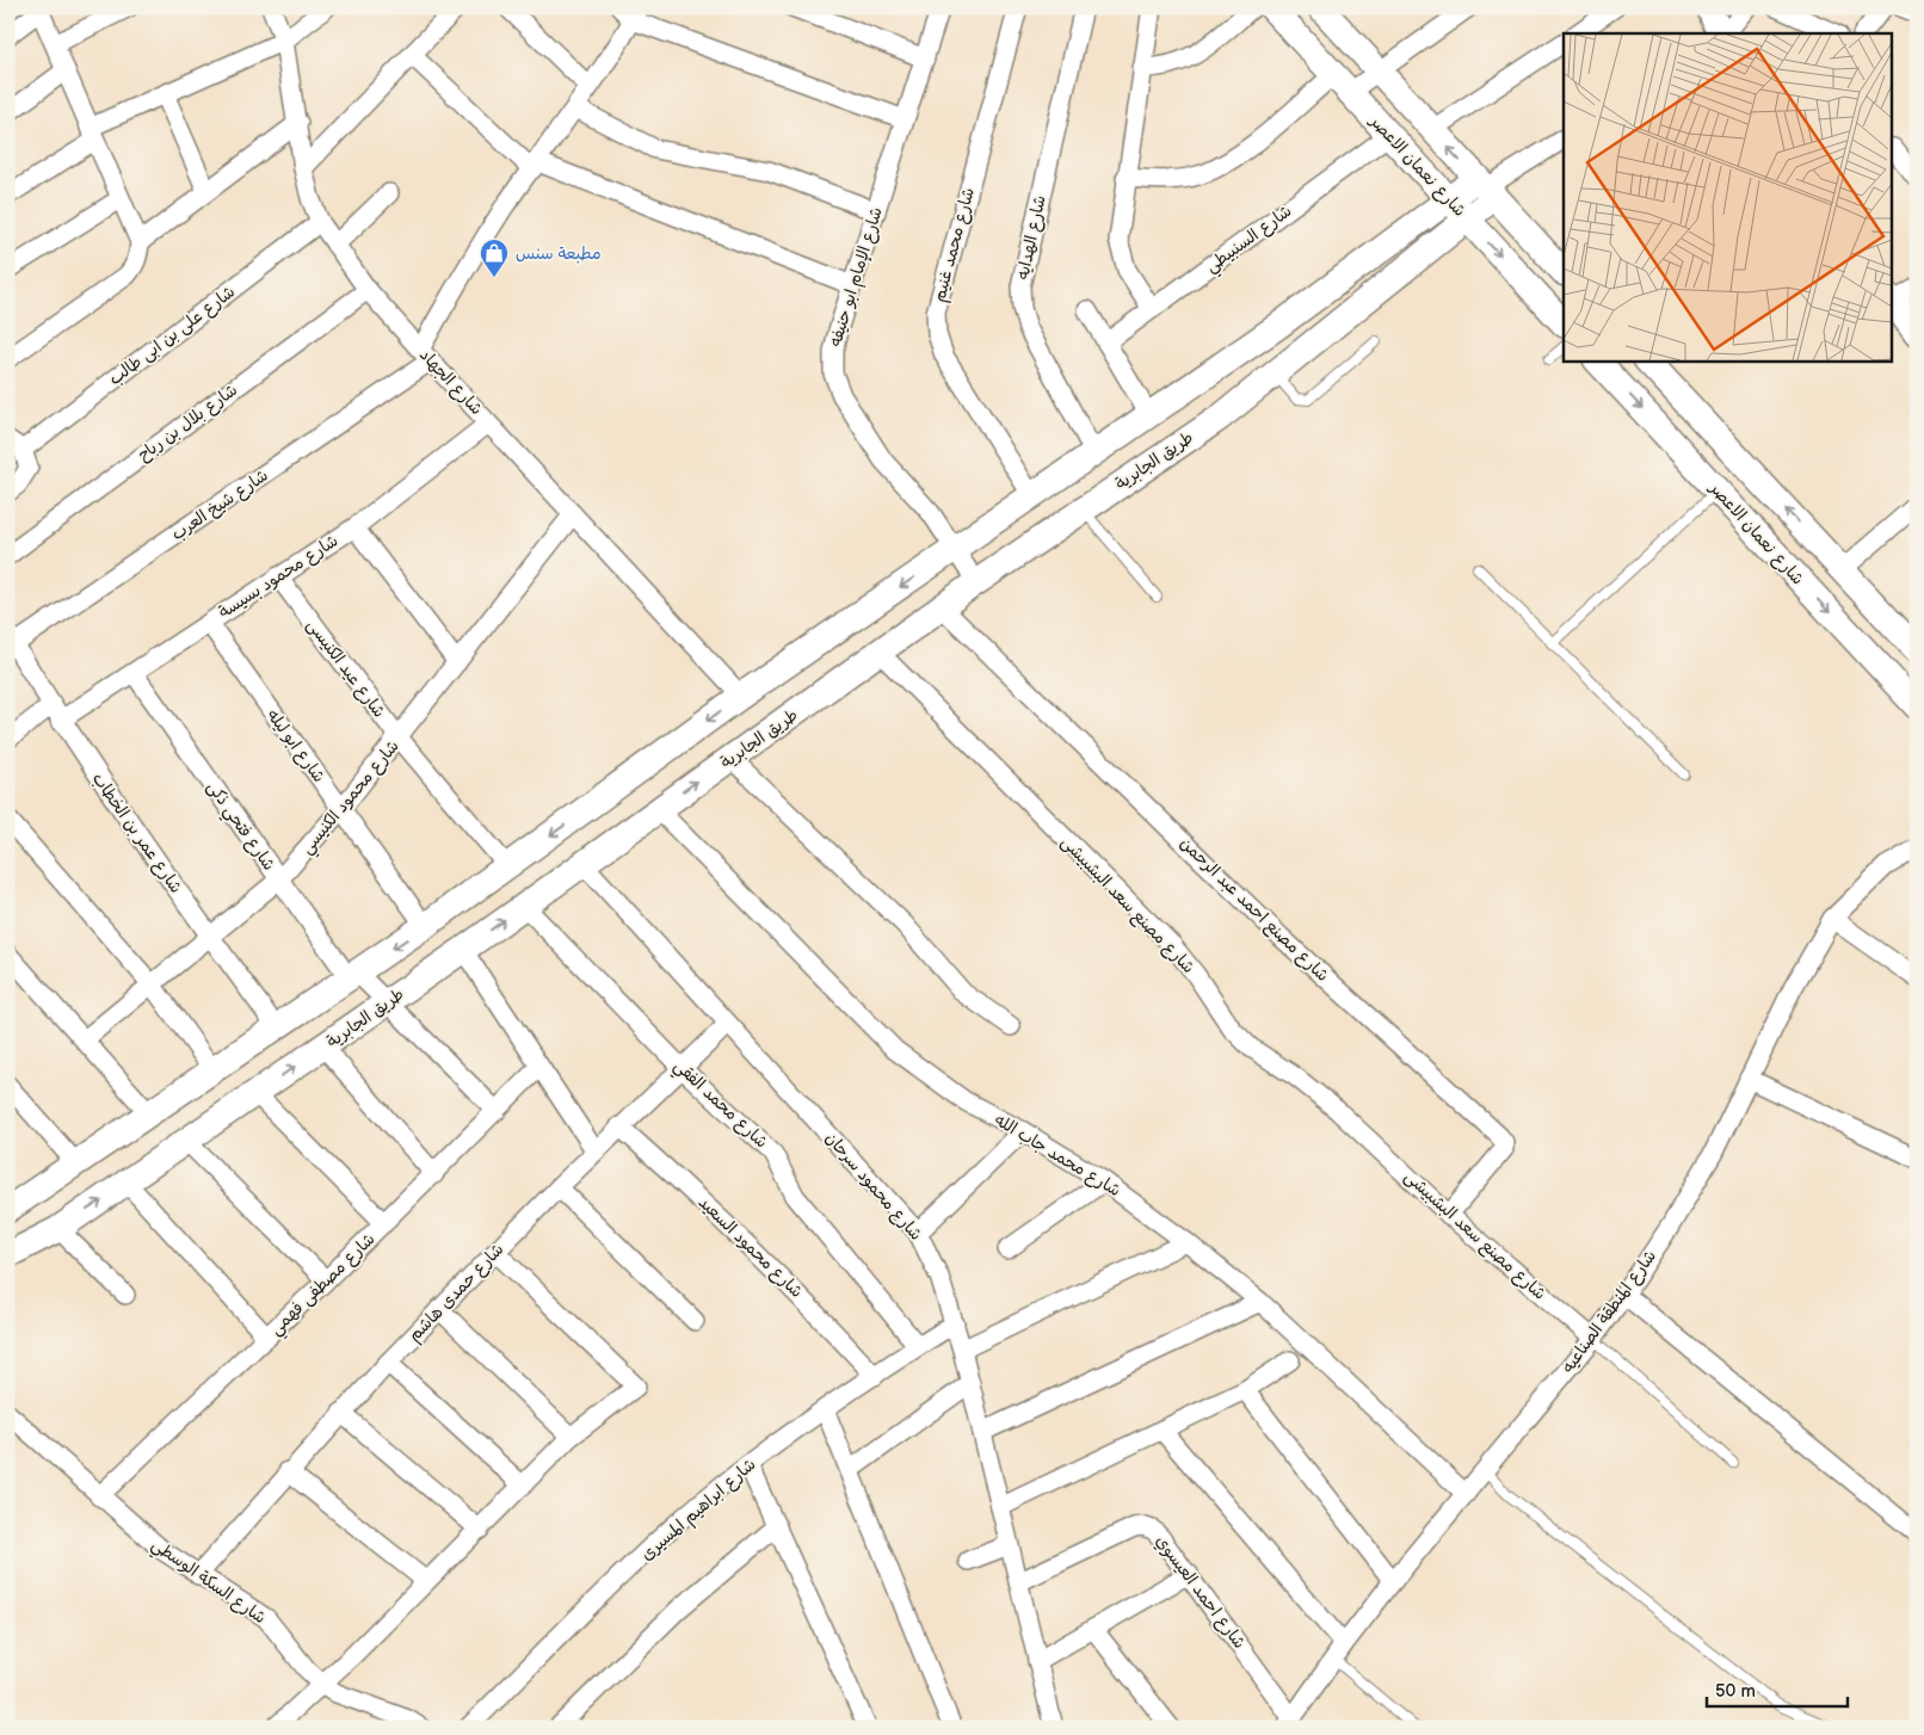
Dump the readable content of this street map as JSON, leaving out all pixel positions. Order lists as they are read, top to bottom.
{
  "streets": {
    "street": [
      "شارع نعمان الاعصر",
      "شارع الهدايه",
      "شارع السنبيطي",
      "شارع محمد غنيم",
      "شارع الإمام ابو حنيفه",
      "شارع على بن ابى طالب",
      "شارع الجهاد",
      "شارع بلال بن رباح",
      "طريق الجابرية",
      "شارع شيخ العرب",
      "شارع محمود بسيسة",
      "شارع عيد الكنيسى",
      "شارع ابو ليله",
      "شارع محمود الكنيسي",
      "شارع فتحي ذكى",
      "شارع عمر بن الخطاب",
      "شارع مصنع سعد البشبيشى",
      "شارع مصنع احمد عبد الرحمن",
      "شارع محمد الفقي",
      "شارع محمد جاب الله",
      "شارع محمود سرحان",
      "شارع محمود السعيد",
      "شارع مصطفى فهمي",
      "شارع حمدى هاشم",
      "شارع المنطقة الصناعيه",
      "شارع ابراهيم المسيرى",
      "شارع السكة الوسطي",
      "شارع احمد العيسوي"
    ]
  },
  "crossings": [
    ["شارع نعمان الاعصر", "شارع السنبيطي"],
    ["شارع نعمان الاعصر", "طريق الجابرية"],
    ["شارع الهدايه", "طريق الجابرية"],
    ["شارع محمد غنيم", "طريق الجابرية"],
    ["شارع الإمام ابو حنيفه", "طريق الجابرية"],
    ["شارع على بن ابى طالب", "شارع الجهاد"],
    ["شارع الجهاد", "شارع بلال بن رباح"],
    ["شارع الجهاد", "طريق الجابرية"],
    ["شارع الجهاد", "شارع شيخ العرب"],
    ["شارع الجهاد", "شارع محمود بسيسة"],
    ["شارع الجهاد", "شارع محمود الكنيسي"],
    ["طريق الجابرية", "شارع عيد الكنيسى"],
    ["طريق الجابرية", "شارع ابو ليله"],
    ["طريق الجابرية", "شارع فتحي ذكى"],
    ["طريق الجابرية", "شارع عمر بن الخطاب"],
    ["طريق الجابرية", "شارع مصنع سعد البشبيشى"],
    ["طريق الجابرية", "شارع مصنع احمد عبد الرحمن"],
    ["طريق الجابرية", "شارع محمد الفقي"],
    ["طريق الجابرية", "شارع محمد جاب الله"],
    ["طريق الجابرية", "شارع محمود سرحان"],
    ["شارع شيخ العرب", "شارع عمر بن الخطاب"],
    ["شارع محمود بسيسة", "شارع عيد الكنيسى"],
    ["شارع محمود بسيسة", "شارع ابو ليله"],
    ["شارع محمود بسيسة", "شارع فتحي ذكى"],
    ["شارع محمود بسيسة", "شارع عمر بن الخطاب"],
    ["شارع عيد الكنيسى", "شارع محمود الكنيسي"],
    ["شارع ابو ليله", "شارع محمود الكنيسي"],
    ["شارع محمود الكنيسي", "شارع فتحي ذكى"],
    ["شارع محمود الكنيسي", "شارع عمر بن الخطاب"],
    ["شارع فتحي ذكى", "شارع مصطفى فهمي"],
    ["شارع مصنع سعد البشبيشى", "شارع مصنع احمد عبد الرحمن"],
    ["شارع مصنع سعد البشبيشى", "شارع المنطقة الصناعيه"],
    ["شارع محمد الفقي", "شارع حمدى هاشم"],
    ["شارع محمد الفقي", "شارع ابراهيم المسيرى"],
    ["شارع محمد جاب الله", "شارع المنطقة الصناعيه"],
    ["شارع محمود سرحان", "شارع حمدى هاشم"],
    ["شارع محمود سرحان", "شارع ابراهيم المسيرى"],
    ["شارع محمود سرحان", "شارع احمد العيسوي"],
    ["شارع محمود السعيد", "شارع حمدى هاشم"],
    ["شارع محمود السعيد", "شارع ابراهيم المسيرى"],
    ["شارع مصطفى فهمي", "شارع السكة الوسطي"],
    ["شارع حمدى هاشم", "شارع السكة الوسطي"],
    ["شارع المنطقة الصناعيه", "شارع احمد العيسوي"]
  ],
  "places": {
    "shop": ["مطبعة سنس"]
  },
  "scale_bar": "50 m"
}
